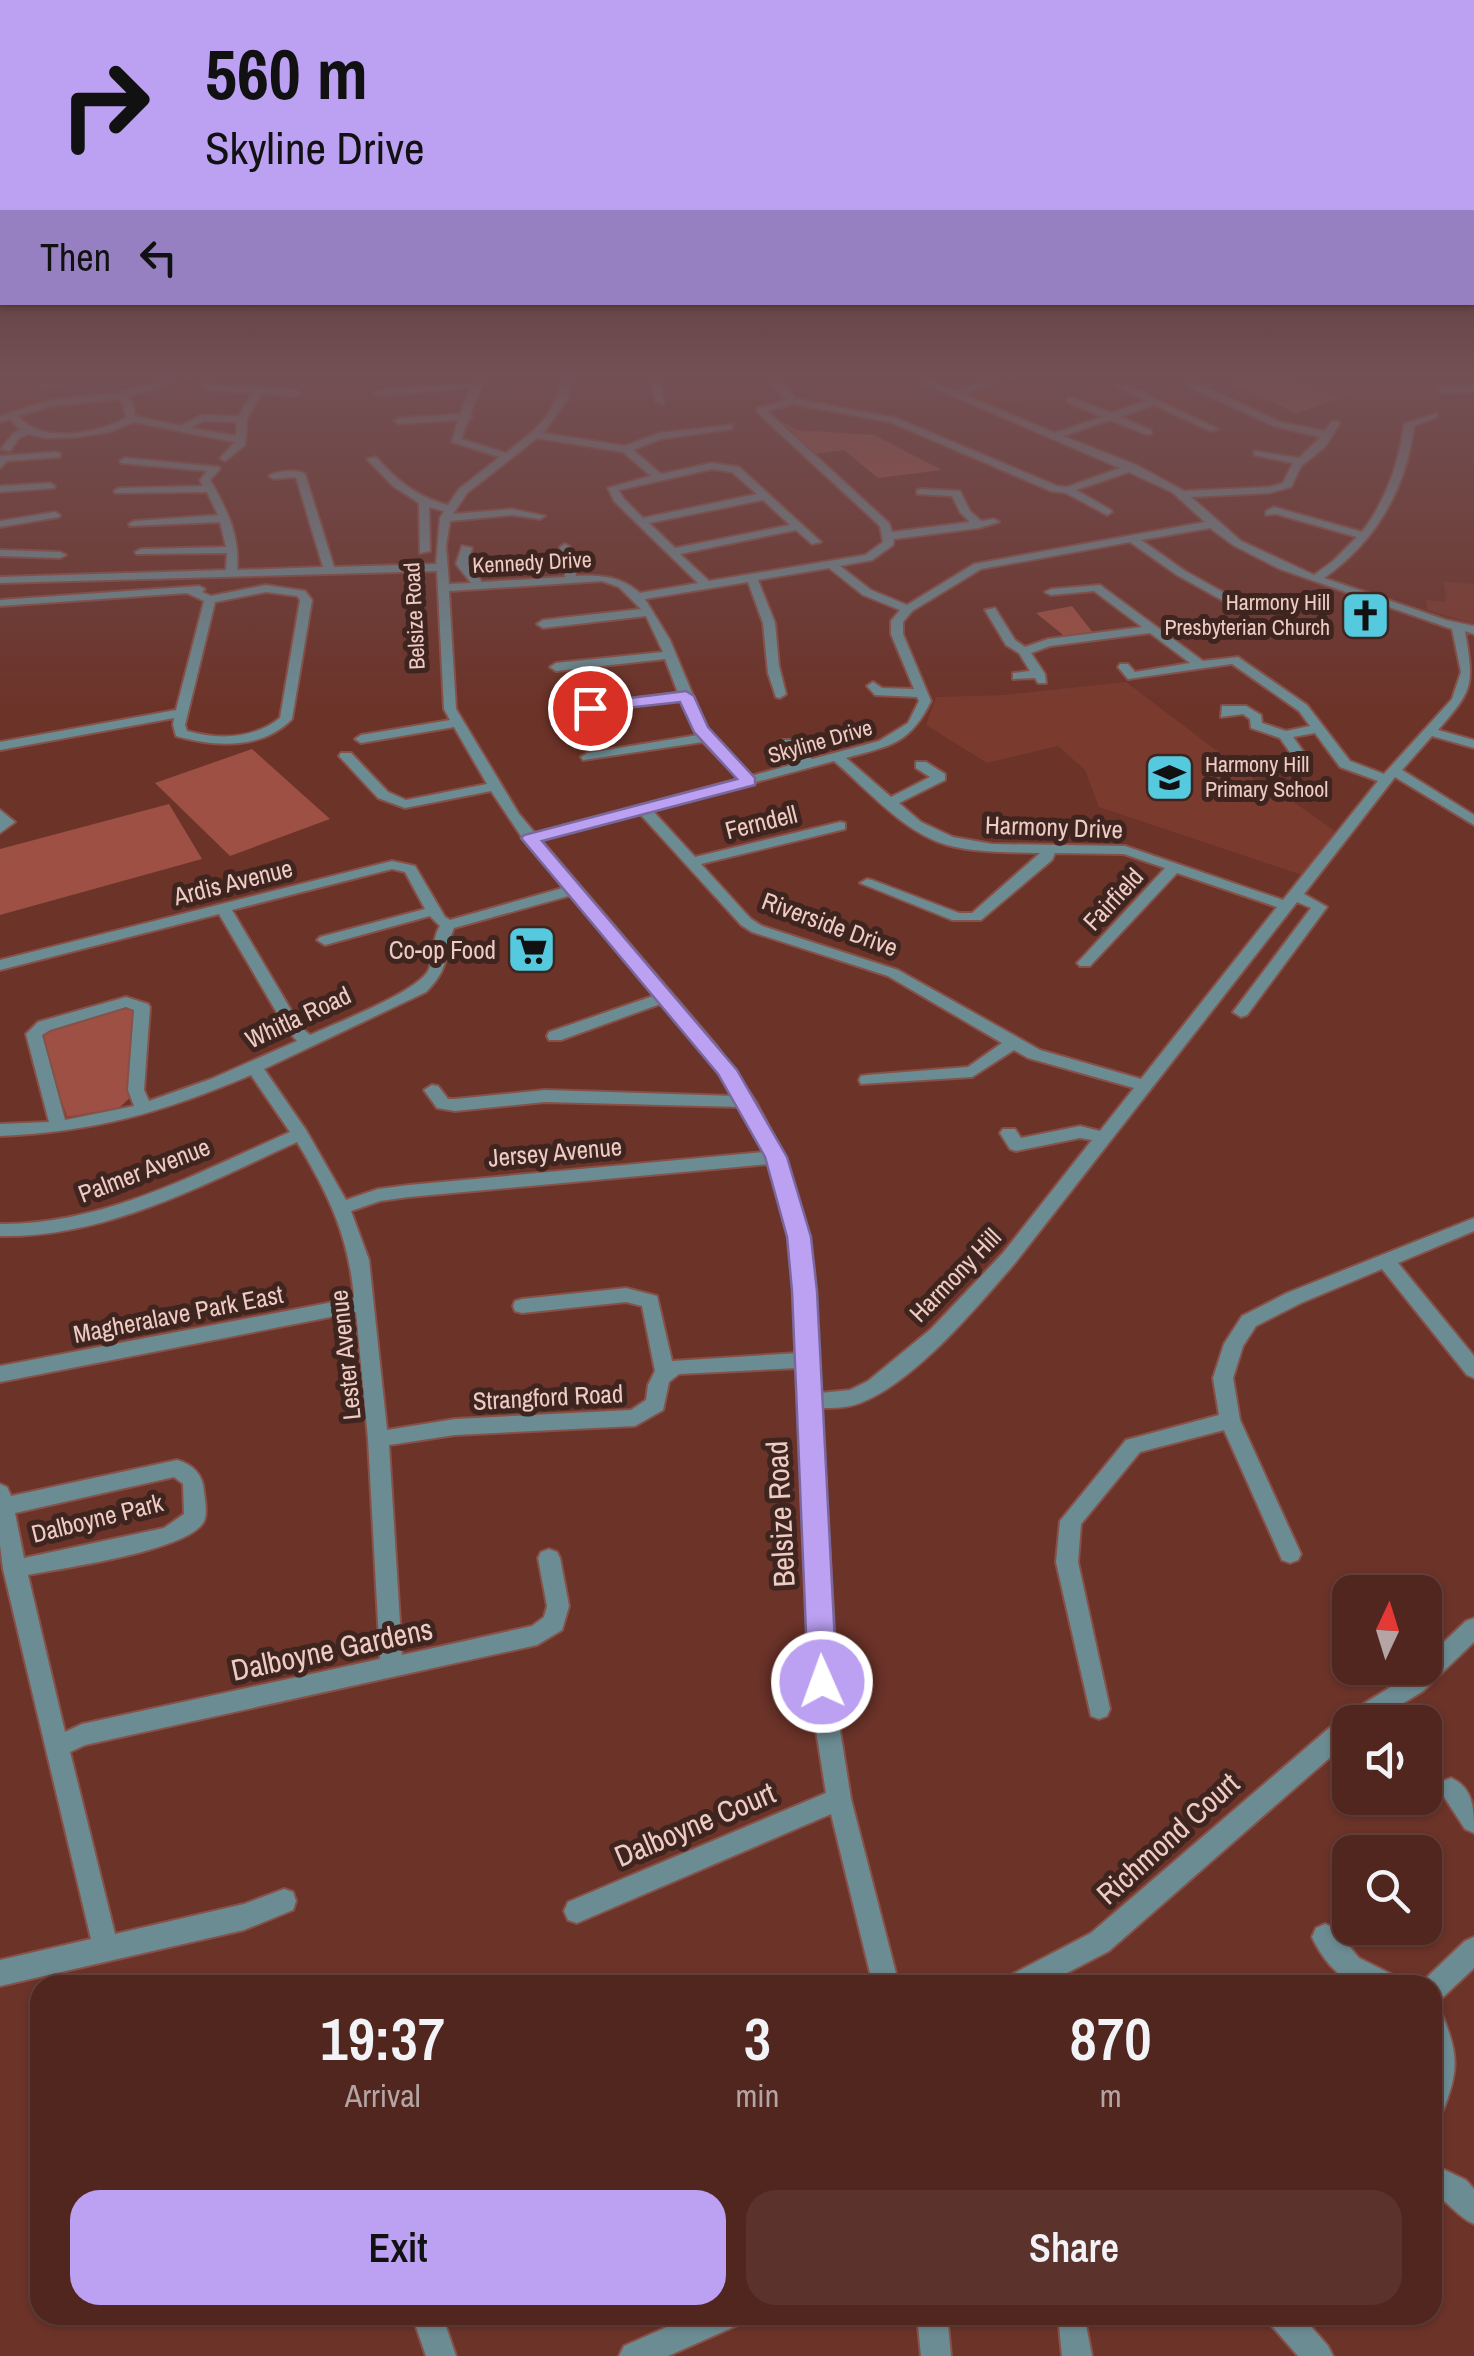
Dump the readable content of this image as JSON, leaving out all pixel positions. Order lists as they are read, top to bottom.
{
  "streets": {
    "street": [
      "Kennedy Drive",
      "Belsize Road",
      "Skyline Drive",
      "Ferndell",
      "Harmony Drive",
      "Ardis Avenue",
      "Fairfield",
      "Riverside Drive",
      "Whitla Road",
      "Jersey Avenue",
      "Palmer Avenue",
      "Harmony Hill",
      "Magheralave Park East",
      "Lester Avenue",
      "Strangford Road",
      "Dalboyne Park",
      "Dalboyne Gardens",
      "Dalboyne Court",
      "Richmond Court"
    ]
  },
  "crossings": [
    ["Kennedy Drive", "Belsize Road"],
    ["Kennedy Drive", "Skyline Drive"],
    ["Belsize Road", "Skyline Drive"],
    ["Belsize Road", "Jersey Avenue"],
    ["Belsize Road", "Harmony Hill"],
    ["Belsize Road", "Dalboyne Court"],
    ["Skyline Drive", "Harmony Drive"],
    ["Skyline Drive", "Riverside Drive"],
    ["Ferndell", "Riverside Drive"],
    ["Harmony Drive", "Fairfield"],
    ["Harmony Drive", "Harmony Hill"],
    ["Ardis Avenue", "Whitla Road"],
    ["Riverside Drive", "Harmony Hill"],
    ["Whitla Road", "Lester Avenue"],
    ["Jersey Avenue", "Lester Avenue"],
    ["Palmer Avenue", "Lester Avenue"],
    ["Magheralave Park East", "Lester Avenue"],
    ["Lester Avenue", "Strangford Road"],
    ["Lester Avenue", "Dalboyne Gardens"],
    ["Dalboyne Park", "Dalboyne Gardens"]
  ],
  "places": {
    "church": ["Harmony Hill Presbyterian Church"],
    "school or university": ["Harmony Hill Primary School"],
    "supermarket": ["Co-op Food"]
  },
  "north": "top",
  "page": {
    "turn": ["560 m", "Skyline Drive"],
    "then": "Then",
    "eta": [
      "19:37",
      "Arrival",
      "3",
      "min",
      "870",
      "m"
    ],
    "buttons": ["Exit", "Share"]
  }
}
